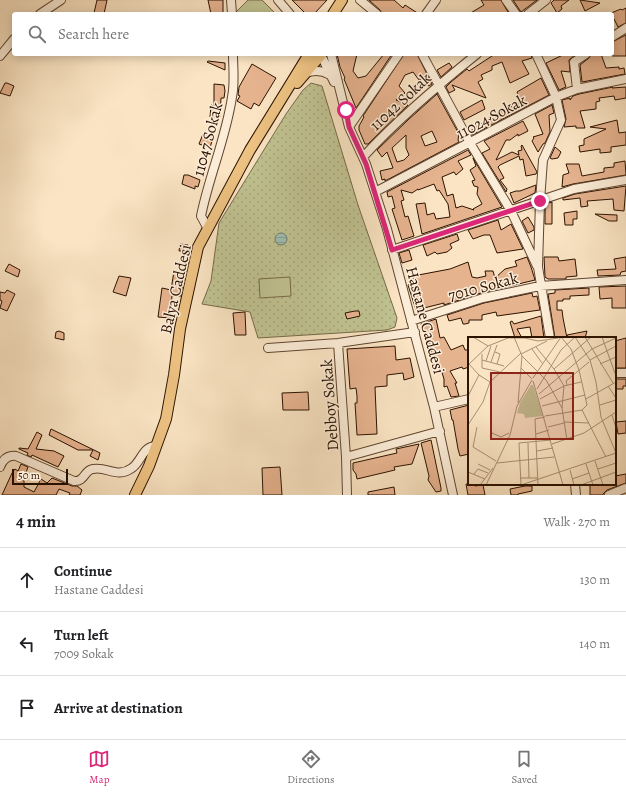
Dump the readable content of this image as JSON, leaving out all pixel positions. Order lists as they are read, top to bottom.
{
  "streets": {
    "main road": ["Balya Caddesi"],
    "street": [
      "11042 Sokak",
      "11024 Sokak",
      "11047 Sokak",
      "7010 Sokak",
      "Hastane Caddesi",
      "Debboy Sokak"
    ]
  },
  "crossings": [
    ["11042 Sokak", "Hastane Caddesi"],
    ["11024 Sokak", "Hastane Caddesi"],
    ["11047 Sokak", "Balya Caddesi"],
    ["7010 Sokak", "Hastane Caddesi"],
    ["Hastane Caddesi", "Debboy Sokak"]
  ],
  "scale_bar": "50 m",
  "page": {
    "search": "Search here",
    "scale": "50 m",
    "heading": ["4 min", "Walk · 270 m"],
    "list": [
      ["Continue", "Hastane Caddesi", "130 m"],
      ["Turn left", "7009 Sokak", "140 m"],
      "Arrive at destination"
    ],
    "nav": ["Map", "Directions", "Saved"]
  }
}
